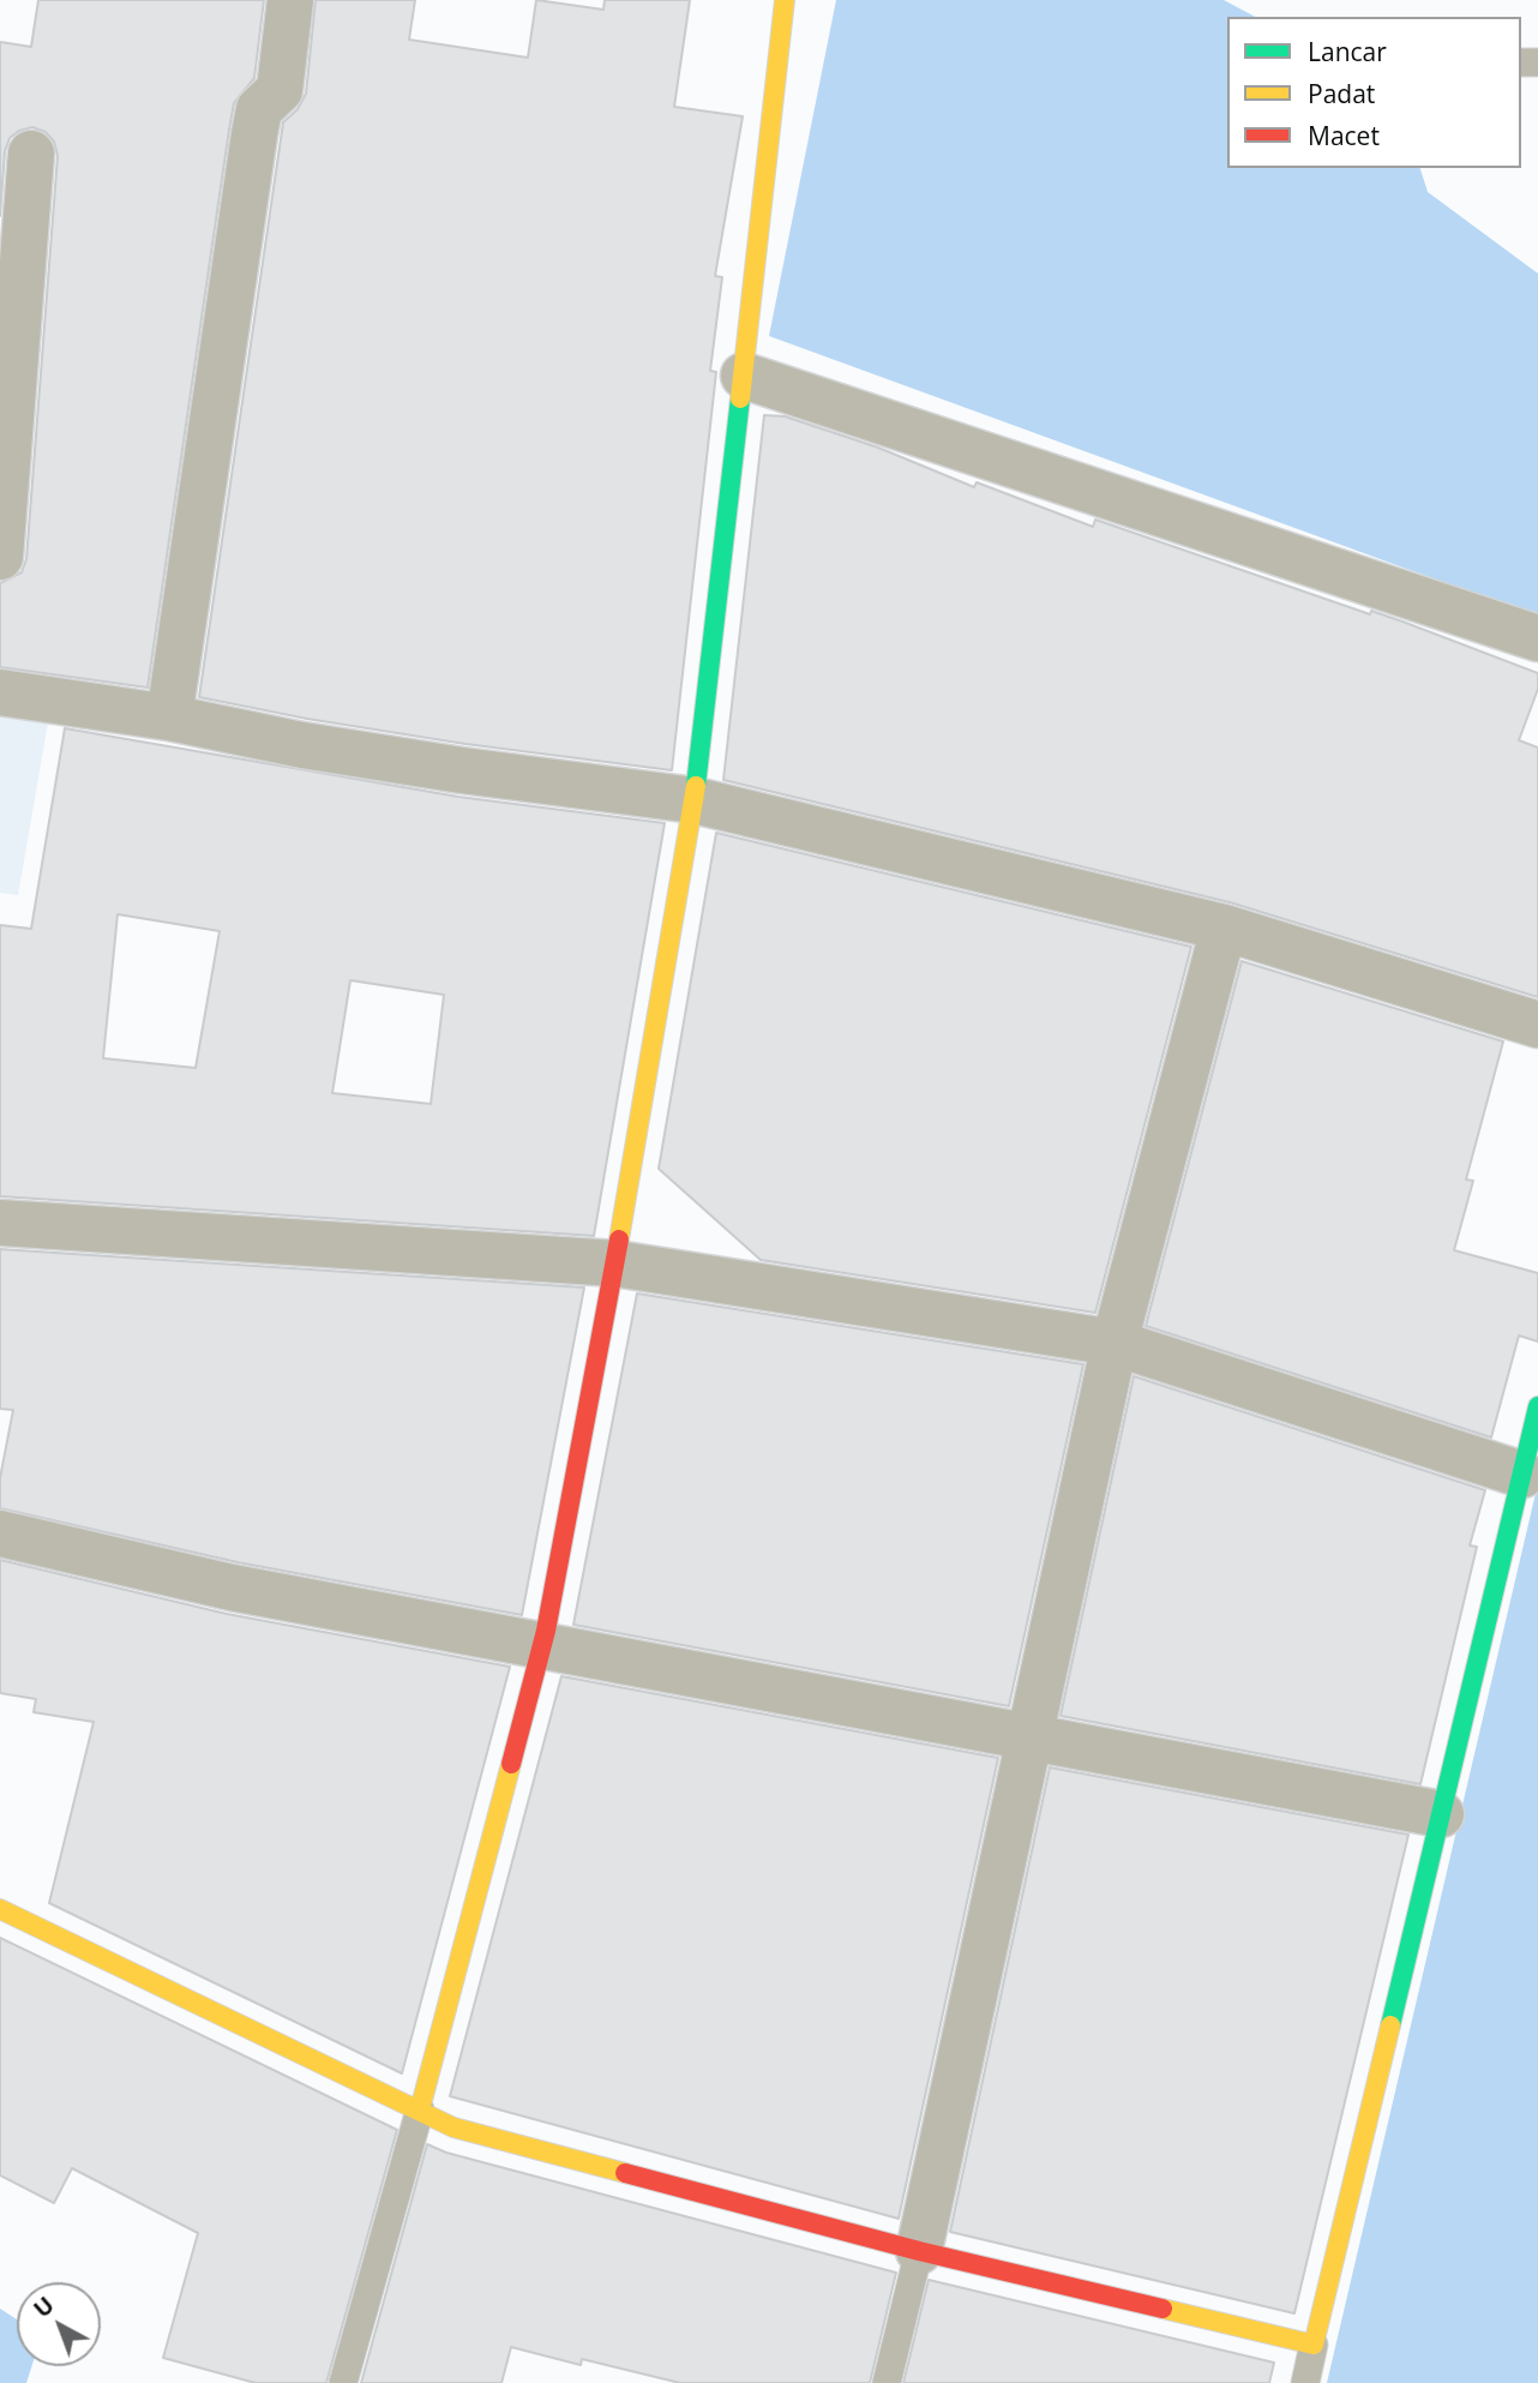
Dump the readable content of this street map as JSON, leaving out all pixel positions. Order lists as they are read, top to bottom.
{
  "legend": ["Lancar", "Padat", "Macet"],
  "north": "top left"
}
